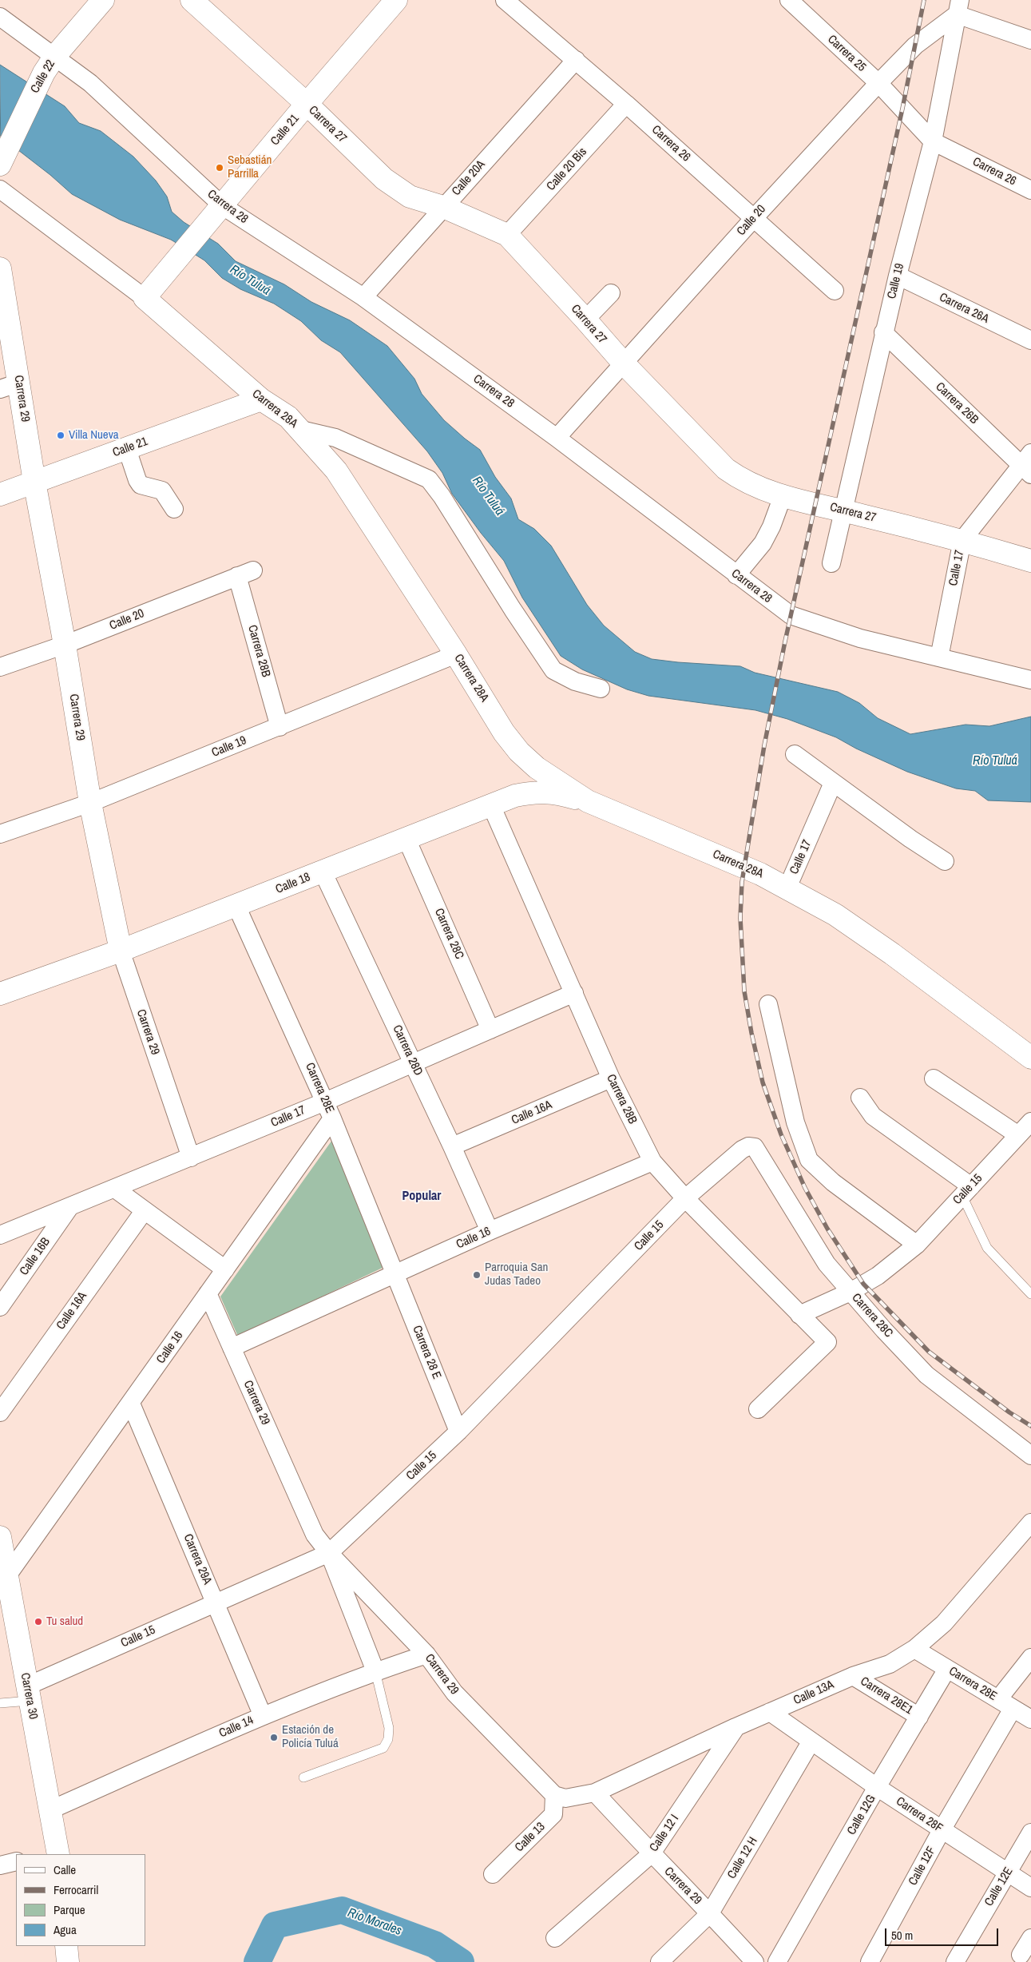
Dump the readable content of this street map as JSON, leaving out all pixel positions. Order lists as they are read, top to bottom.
{
  "streets": {
    "street": [
      "Carrera 25",
      "Calle 22",
      "Carrera 27",
      "Calle 21",
      "Carrera 26",
      "Calle 20 Bis",
      "Calle 20A",
      "Carrera 28",
      "Calle 20",
      "Calle 19",
      "Carrera 26A",
      "Carrera 29",
      "Carrera 26B",
      "Carrera 28A",
      "Calle 17",
      "Carrera 28B",
      "Calle 18",
      "Carrera 28C",
      "Carrera 28D",
      "Carrera 28E",
      "Calle 16A",
      "Calle 15",
      "Calle 16",
      "Calle 16B",
      "Carrera 28 E",
      "Carrera 29A",
      "Calle 13A",
      "Carrera 30",
      "Carrera 28E1",
      "Calle 14",
      "Calle 12G",
      "Carrera 28F",
      "Calle 12 I",
      "Calle 13",
      "Calle 12 H",
      "Calle 12F",
      "Calle 12E"
    ]
  },
  "crossings": [
    ["Carrera 25", "Carrera 26"],
    ["Carrera 25", "Calle 20"],
    ["Calle 22", "Carrera 28"],
    ["Carrera 27", "Calle 21"],
    ["Carrera 27", "Calle 20 Bis"],
    ["Carrera 27", "Calle 20A"],
    ["Carrera 27", "Calle 20"],
    ["Carrera 27", "Calle 19"],
    ["Carrera 27", "Calle 17"],
    ["Calle 21", "Carrera 28"],
    ["Calle 21", "Carrera 29"],
    ["Calle 21", "Carrera 28A"],
    ["Carrera 26", "Calle 20 Bis"],
    ["Carrera 26", "Calle 20A"],
    ["Carrera 26", "Calle 20"],
    ["Carrera 26", "Calle 19"],
    ["Calle 20A", "Carrera 28"],
    ["Carrera 28", "Calle 20"],
    ["Carrera 28", "Calle 17"],
    ["Calle 20", "Calle 19"],
    ["Calle 20", "Carrera 29"],
    ["Calle 20", "Carrera 28B"],
    ["Calle 19", "Carrera 26A"],
    ["Calle 19", "Carrera 29"],
    ["Calle 19", "Carrera 26B"],
    ["Calle 19", "Carrera 28A"],
    ["Calle 19", "Carrera 28B"],
    ["Carrera 29", "Calle 17"],
    ["Carrera 29", "Calle 18"],
    ["Carrera 29", "Calle 15"],
    ["Carrera 29", "Calle 16"],
    ["Carrera 29", "Calle 13A"],
    ["Carrera 29", "Calle 14"],
    ["Carrera 29", "Calle 12 I"],
    ["Carrera 29", "Calle 13"],
    ["Carrera 29", "Calle 12 H"],
    ["Carrera 26B", "Calle 17"],
    ["Carrera 28A", "Calle 17"],
    ["Carrera 28A", "Calle 18"],
    ["Calle 17", "Carrera 28B"],
    ["Calle 17", "Carrera 28C"],
    ["Calle 17", "Carrera 28D"],
    ["Calle 17", "Carrera 28E"],
    ["Calle 17", "Calle 16B"],
    ["Carrera 28B", "Calle 18"],
    ["Carrera 28B", "Calle 16A"],
    ["Carrera 28B", "Calle 15"],
    ["Carrera 28B", "Calle 16"],
    ["Calle 18", "Carrera 28C"],
    ["Calle 18", "Carrera 28D"],
    ["Calle 18", "Carrera 28E"],
    ["Carrera 28C", "Calle 15"],
    ["Carrera 28D", "Calle 16A"],
    ["Carrera 28D", "Calle 16"],
    ["Carrera 28E", "Calle 16"],
    ["Carrera 28E", "Carrera 28 E"],
    ["Carrera 28E", "Calle 13A"],
    ["Carrera 28E", "Calle 12G"],
    ["Carrera 28E", "Calle 12F"],
    ["Calle 15", "Carrera 28 E"],
    ["Calle 15", "Carrera 29A"],
    ["Calle 15", "Carrera 30"],
    ["Calle 16", "Carrera 28 E"],
    ["Calle 16", "Carrera 29A"],
    ["Calle 16", "Carrera 30"],
    ["Carrera 29A", "Calle 14"],
    ["Calle 13A", "Carrera 28E1"],
    ["Calle 13A", "Carrera 28F"],
    ["Calle 13A", "Calle 12 I"],
    ["Calle 13A", "Calle 13"],
    ["Carrera 30", "Calle 14"],
    ["Carrera 28E1", "Calle 12G"],
    ["Calle 12G", "Carrera 28F"],
    ["Carrera 28F", "Calle 12 H"],
    ["Carrera 28F", "Calle 12F"],
    ["Carrera 28F", "Calle 12E"]
  ],
  "districts": ["Popular"],
  "water": ["Río Tuluá", "Río Morales"],
  "places": [
    "Sebastián Parrilla",
    "Villa Nueva",
    "Parroquia San Judas Tadeo",
    "Tu salud",
    "Estación de Policía Tuluá"
  ],
  "legend": [
    "Calle",
    "Ferrocarril",
    "Parque",
    "Agua"
  ],
  "scale_bar": "50 m"
}
